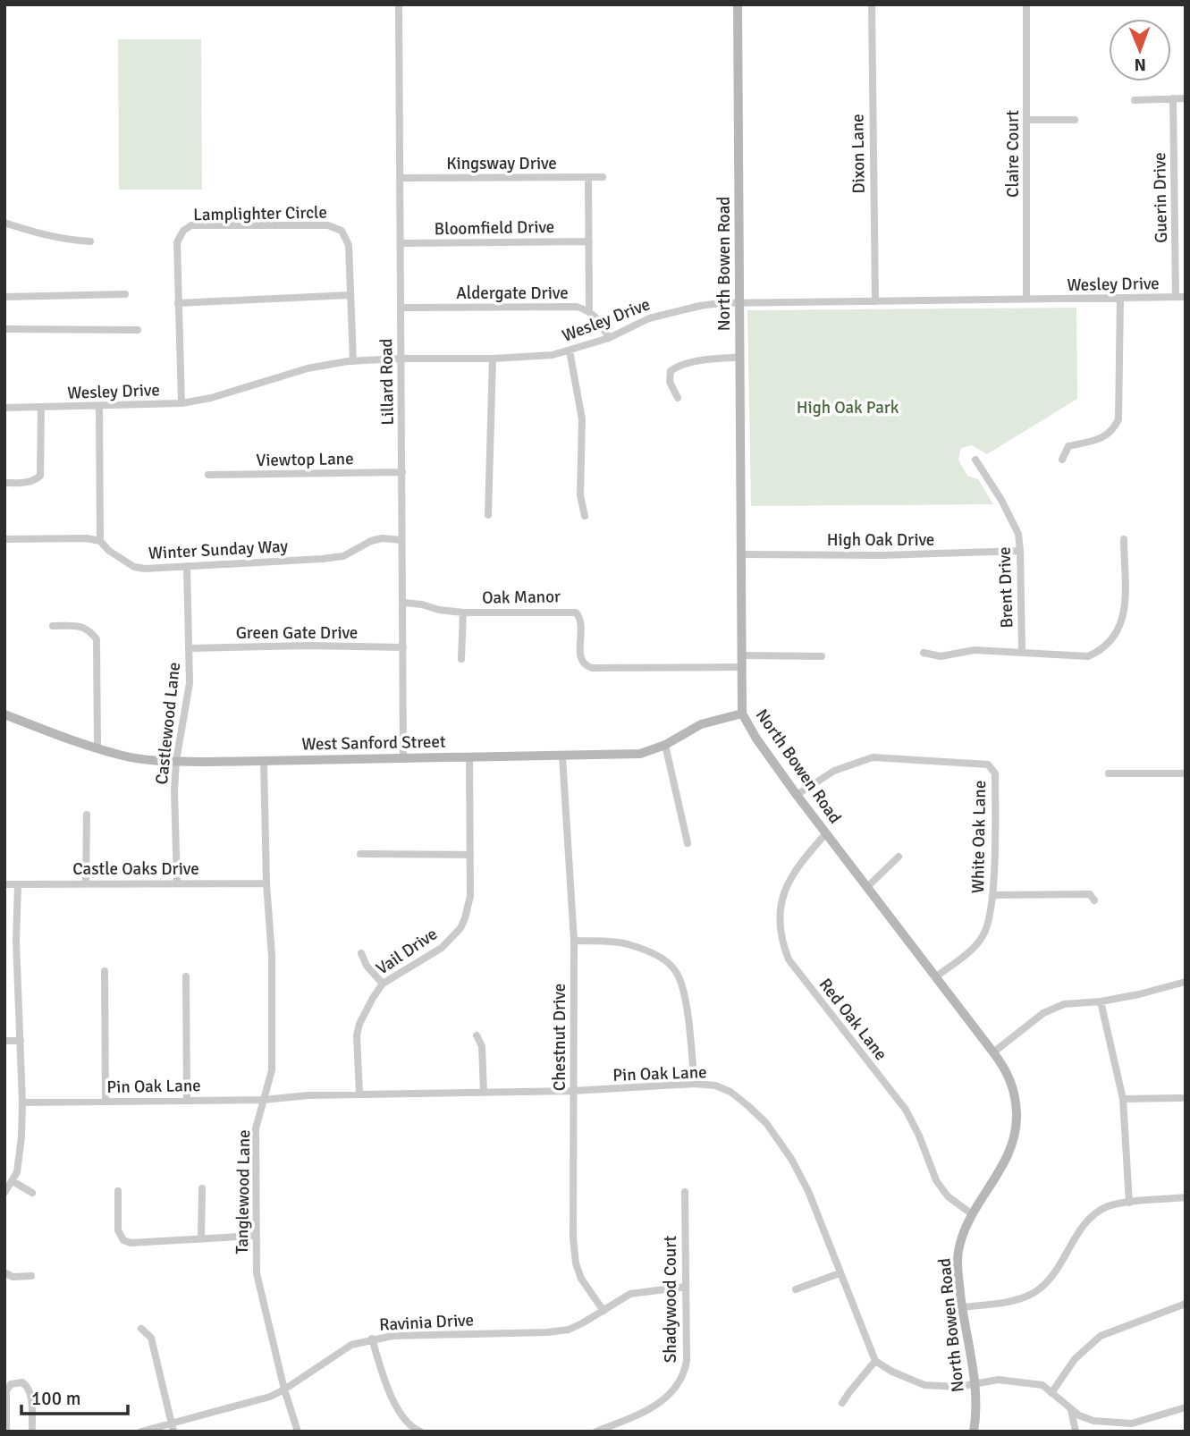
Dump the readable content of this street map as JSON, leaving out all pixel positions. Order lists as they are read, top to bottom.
{
  "streets": {
    "street": [
      "Dixon Lane",
      "Claire Court",
      "Kingsway Drive",
      "Guerin Drive",
      "Lamplighter Circle",
      "Bloomfield Drive",
      "North Bowen Road",
      "Wesley Drive",
      "Aldergate Drive",
      "Lillard Road",
      "Viewtop Lane",
      "High Oak Drive",
      "Winter Sunday Way",
      "Brent Drive",
      "Oak Manor",
      "Green Gate Drive",
      "Castlewood Lane",
      "West Sanford Street",
      "White Oak Lane",
      "Castle Oaks Drive",
      "Vail Drive",
      "Red Oak Lane",
      "Chestnut Drive",
      "Pin Oak Lane",
      "Tanglewood Lane",
      "Shadywood Court",
      "Ravinia Drive"
    ]
  },
  "crossings": [
    ["Dixon Lane", "Wesley Drive"],
    ["Claire Court", "Wesley Drive"],
    ["Kingsway Drive", "Lillard Road"],
    ["Guerin Drive", "Wesley Drive"],
    ["Lamplighter Circle", "Wesley Drive"],
    ["Bloomfield Drive", "Lillard Road"],
    ["North Bowen Road", "Wesley Drive"],
    ["North Bowen Road", "High Oak Drive"],
    ["North Bowen Road", "Oak Manor"],
    ["North Bowen Road", "West Sanford Street"],
    ["North Bowen Road", "White Oak Lane"],
    ["North Bowen Road", "Red Oak Lane"],
    ["Wesley Drive", "Aldergate Drive"],
    ["Wesley Drive", "Lillard Road"],
    ["Aldergate Drive", "Lillard Road"],
    ["Lillard Road", "Viewtop Lane"],
    ["Lillard Road", "Winter Sunday Way"],
    ["Lillard Road", "Oak Manor"],
    ["Lillard Road", "Green Gate Drive"],
    ["Lillard Road", "West Sanford Street"],
    ["High Oak Drive", "Brent Drive"],
    ["Winter Sunday Way", "Castlewood Lane"],
    ["Green Gate Drive", "Castlewood Lane"],
    ["Castlewood Lane", "West Sanford Street"],
    ["Castlewood Lane", "Castle Oaks Drive"],
    ["West Sanford Street", "Vail Drive"],
    ["West Sanford Street", "Chestnut Drive"],
    ["West Sanford Street", "Tanglewood Lane"],
    ["Castle Oaks Drive", "Tanglewood Lane"],
    ["Vail Drive", "Pin Oak Lane"],
    ["Chestnut Drive", "Pin Oak Lane"],
    ["Chestnut Drive", "Ravinia Drive"],
    ["Pin Oak Lane", "Tanglewood Lane"],
    ["Tanglewood Lane", "Ravinia Drive"],
    ["Shadywood Court", "Ravinia Drive"]
  ],
  "parks": ["High Oak Park"],
  "scale_bar": "100 m",
  "north": "bottom"
}
